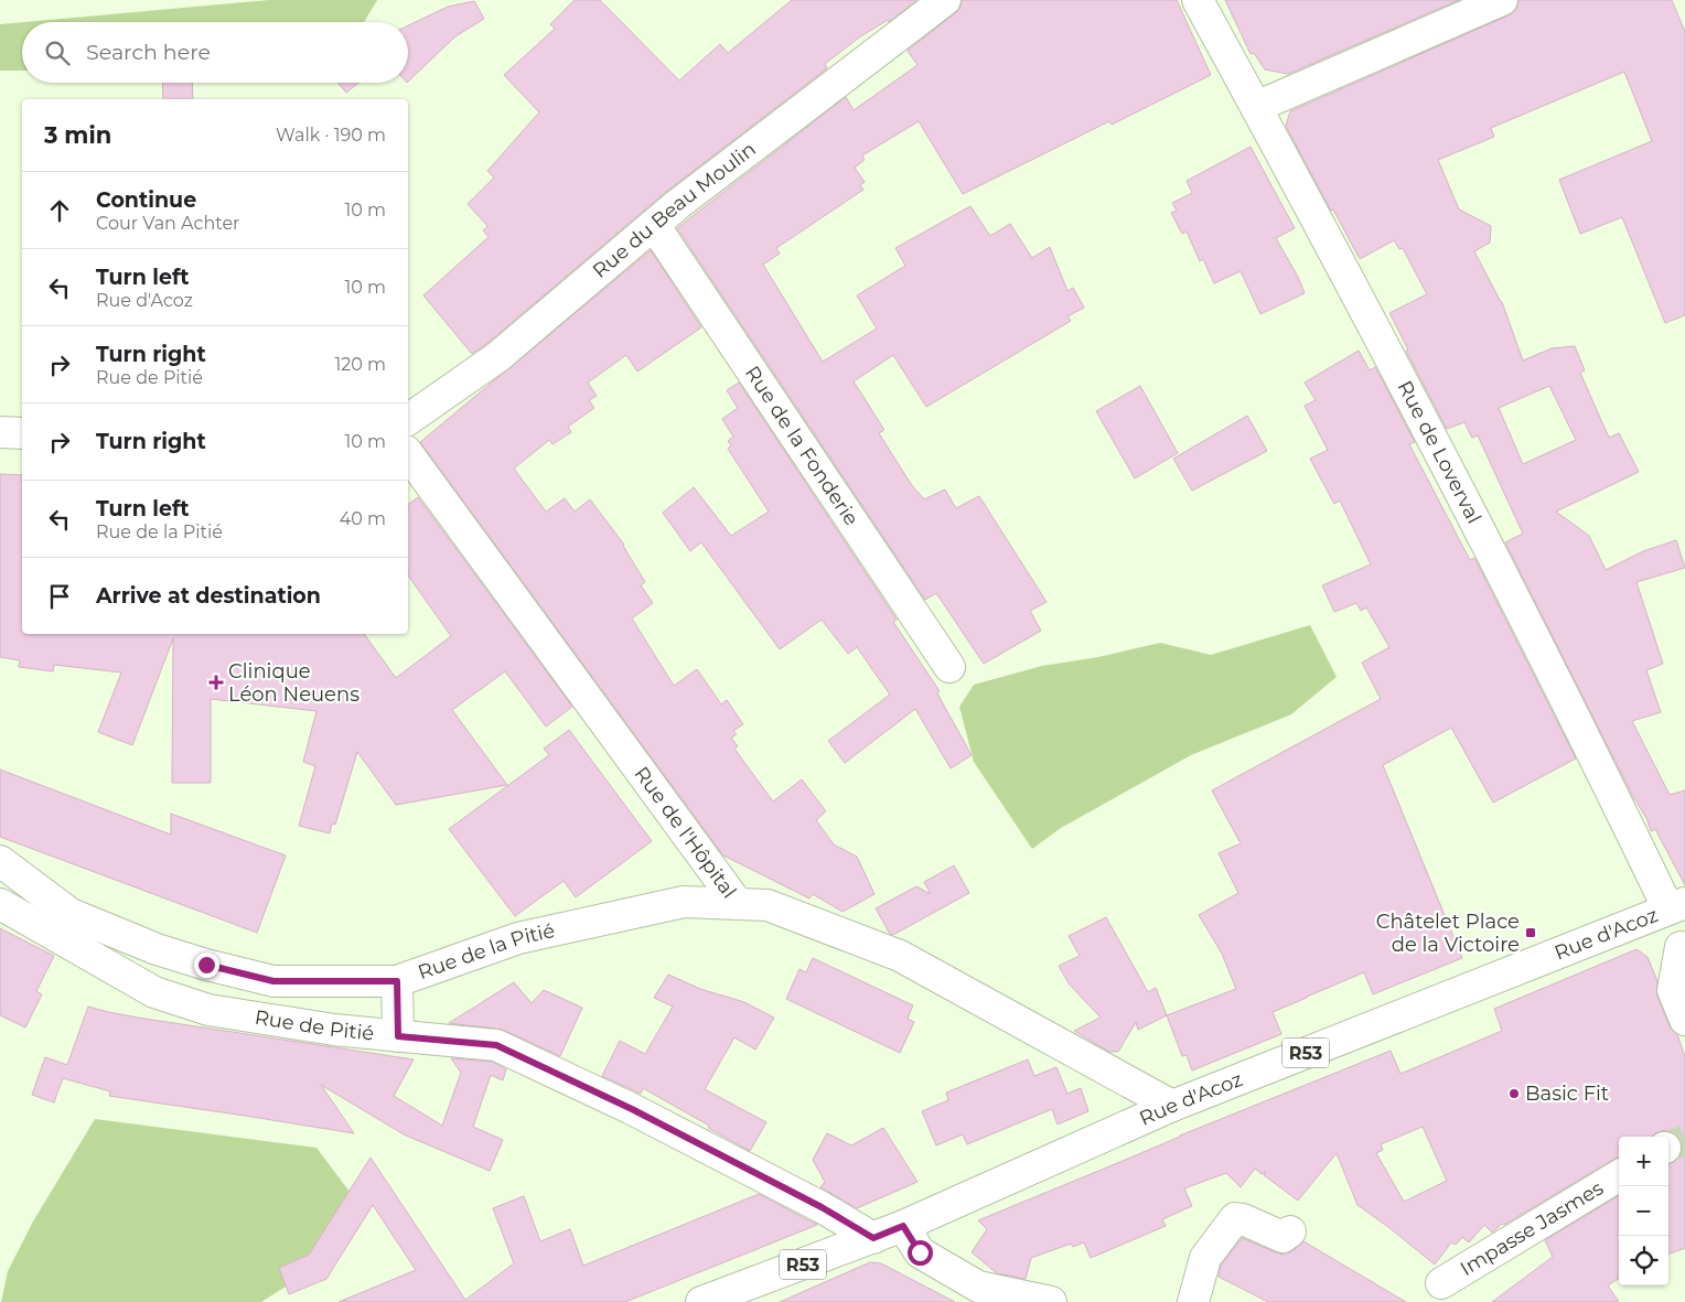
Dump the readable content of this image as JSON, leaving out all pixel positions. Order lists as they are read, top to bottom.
{
  "streets": {
    "street": [
      "Rue du Beau Moulin",
      "Rue de la Fonderie",
      "Rue de Loverval",
      "Rue de l'Hôpital",
      "Rue d'Acoz",
      "Rue de la Pitié",
      "Rue de Pitié",
      "R53",
      "Impasse Jasmes"
    ]
  },
  "crossings": [
    ["Rue du Beau Moulin", "Rue de la Fonderie"],
    ["Rue de Loverval", "Rue d'Acoz"],
    ["Rue de l'Hôpital", "Rue d'Acoz"],
    ["Rue de l'Hôpital", "Rue de la Pitié"],
    ["Rue d'Acoz", "Rue de Pitié"]
  ],
  "places": {
    "health": ["Clinique Léon Neuens"],
    "transit": ["Châtelet Place de la Victoire"],
    "other": ["Basic Fit"]
  },
  "page": {
    "search": "Search here",
    "heading": ["3 min", "Walk · 190 m"],
    "list": [
      ["Continue", "Cour Van Achter", "10 m"],
      ["Turn left", "Rue d'Acoz", "10 m"],
      ["Turn right", "Rue de Pitié", "120 m"],
      ["Turn right", "10 m"],
      ["Turn left", "Rue de la Pitié", "40 m"],
      "Arrive at destination"
    ],
    "map_buttons": ["+", "−"]
  }
}
